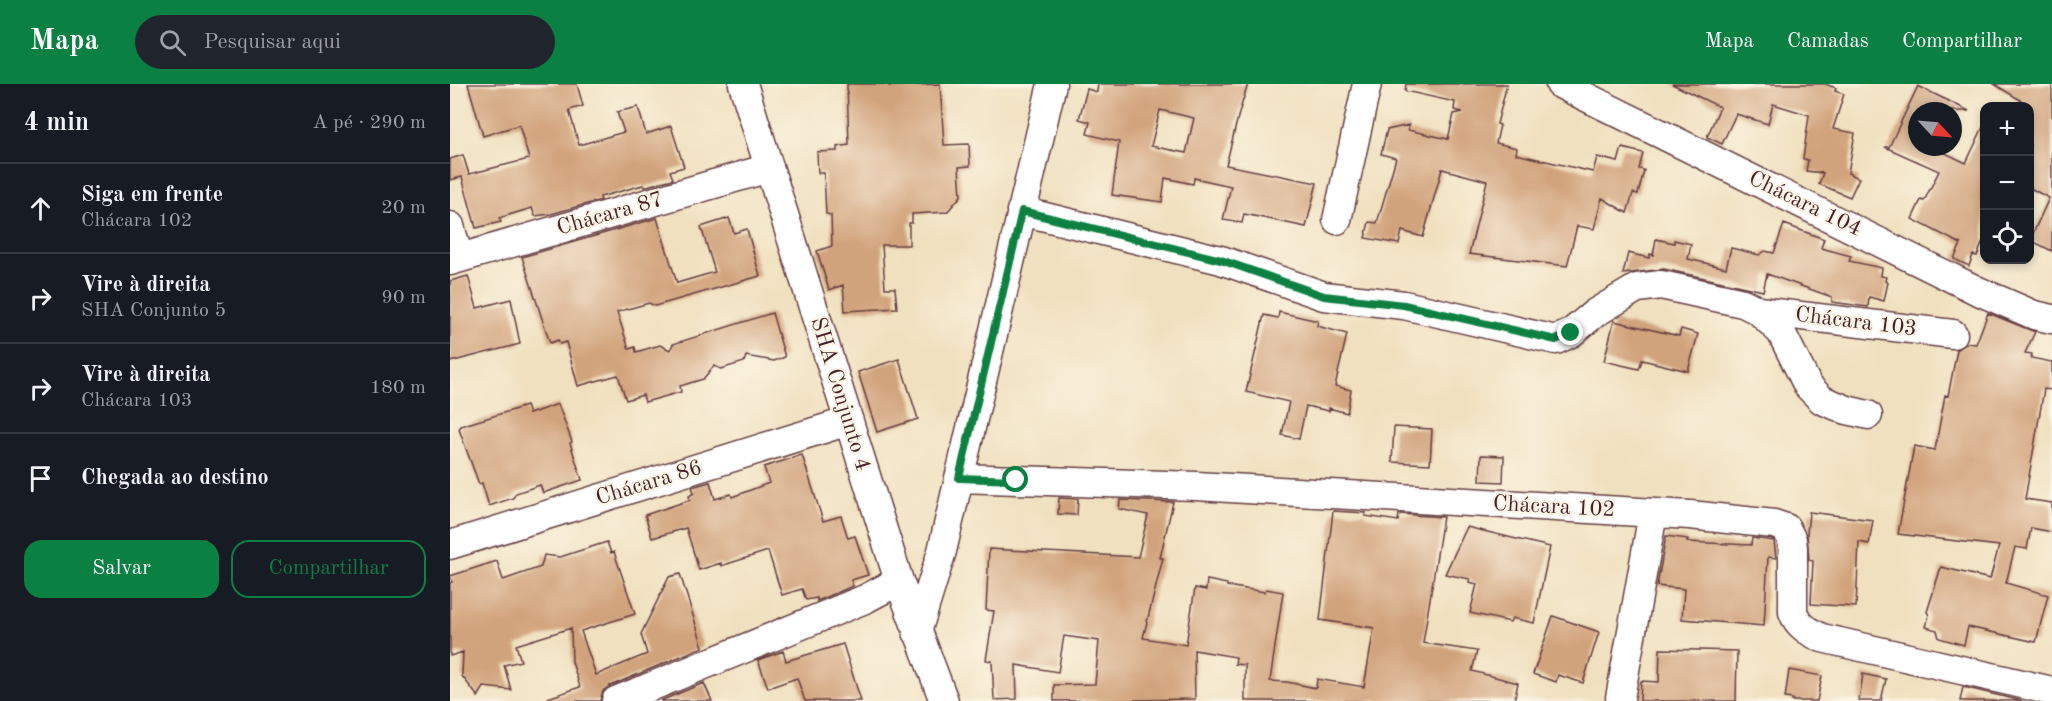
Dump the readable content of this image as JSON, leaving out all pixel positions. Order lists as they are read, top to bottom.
{
  "streets": {
    "street": [
      "Chácara 104",
      "Chácara 87",
      "Chácara 103",
      "SHA Conjunto 4",
      "Chácara 86",
      "Chácara 102"
    ]
  },
  "crossings": [
    ["Chácara 87", "SHA Conjunto 4"],
    ["SHA Conjunto 4", "Chácara 86"]
  ],
  "north": "bottom right",
  "page": {
    "header": "Mapa",
    "search": "Pesquisar aqui",
    "nav": ["Mapa", "Camadas", "Compartilhar"],
    "heading": ["4 min", "A pé · 290 m"],
    "map_buttons": ["+", "−"],
    "list": [
      ["Siga em frente", "Chácara 102", "20 m"],
      ["Vire à direita", "SHA Conjunto 5", "90 m"],
      ["Vire à direita", "Chácara 103", "180 m"],
      "Chegada ao destino"
    ],
    "buttons": ["Salvar", "Compartilhar"]
  }
}
